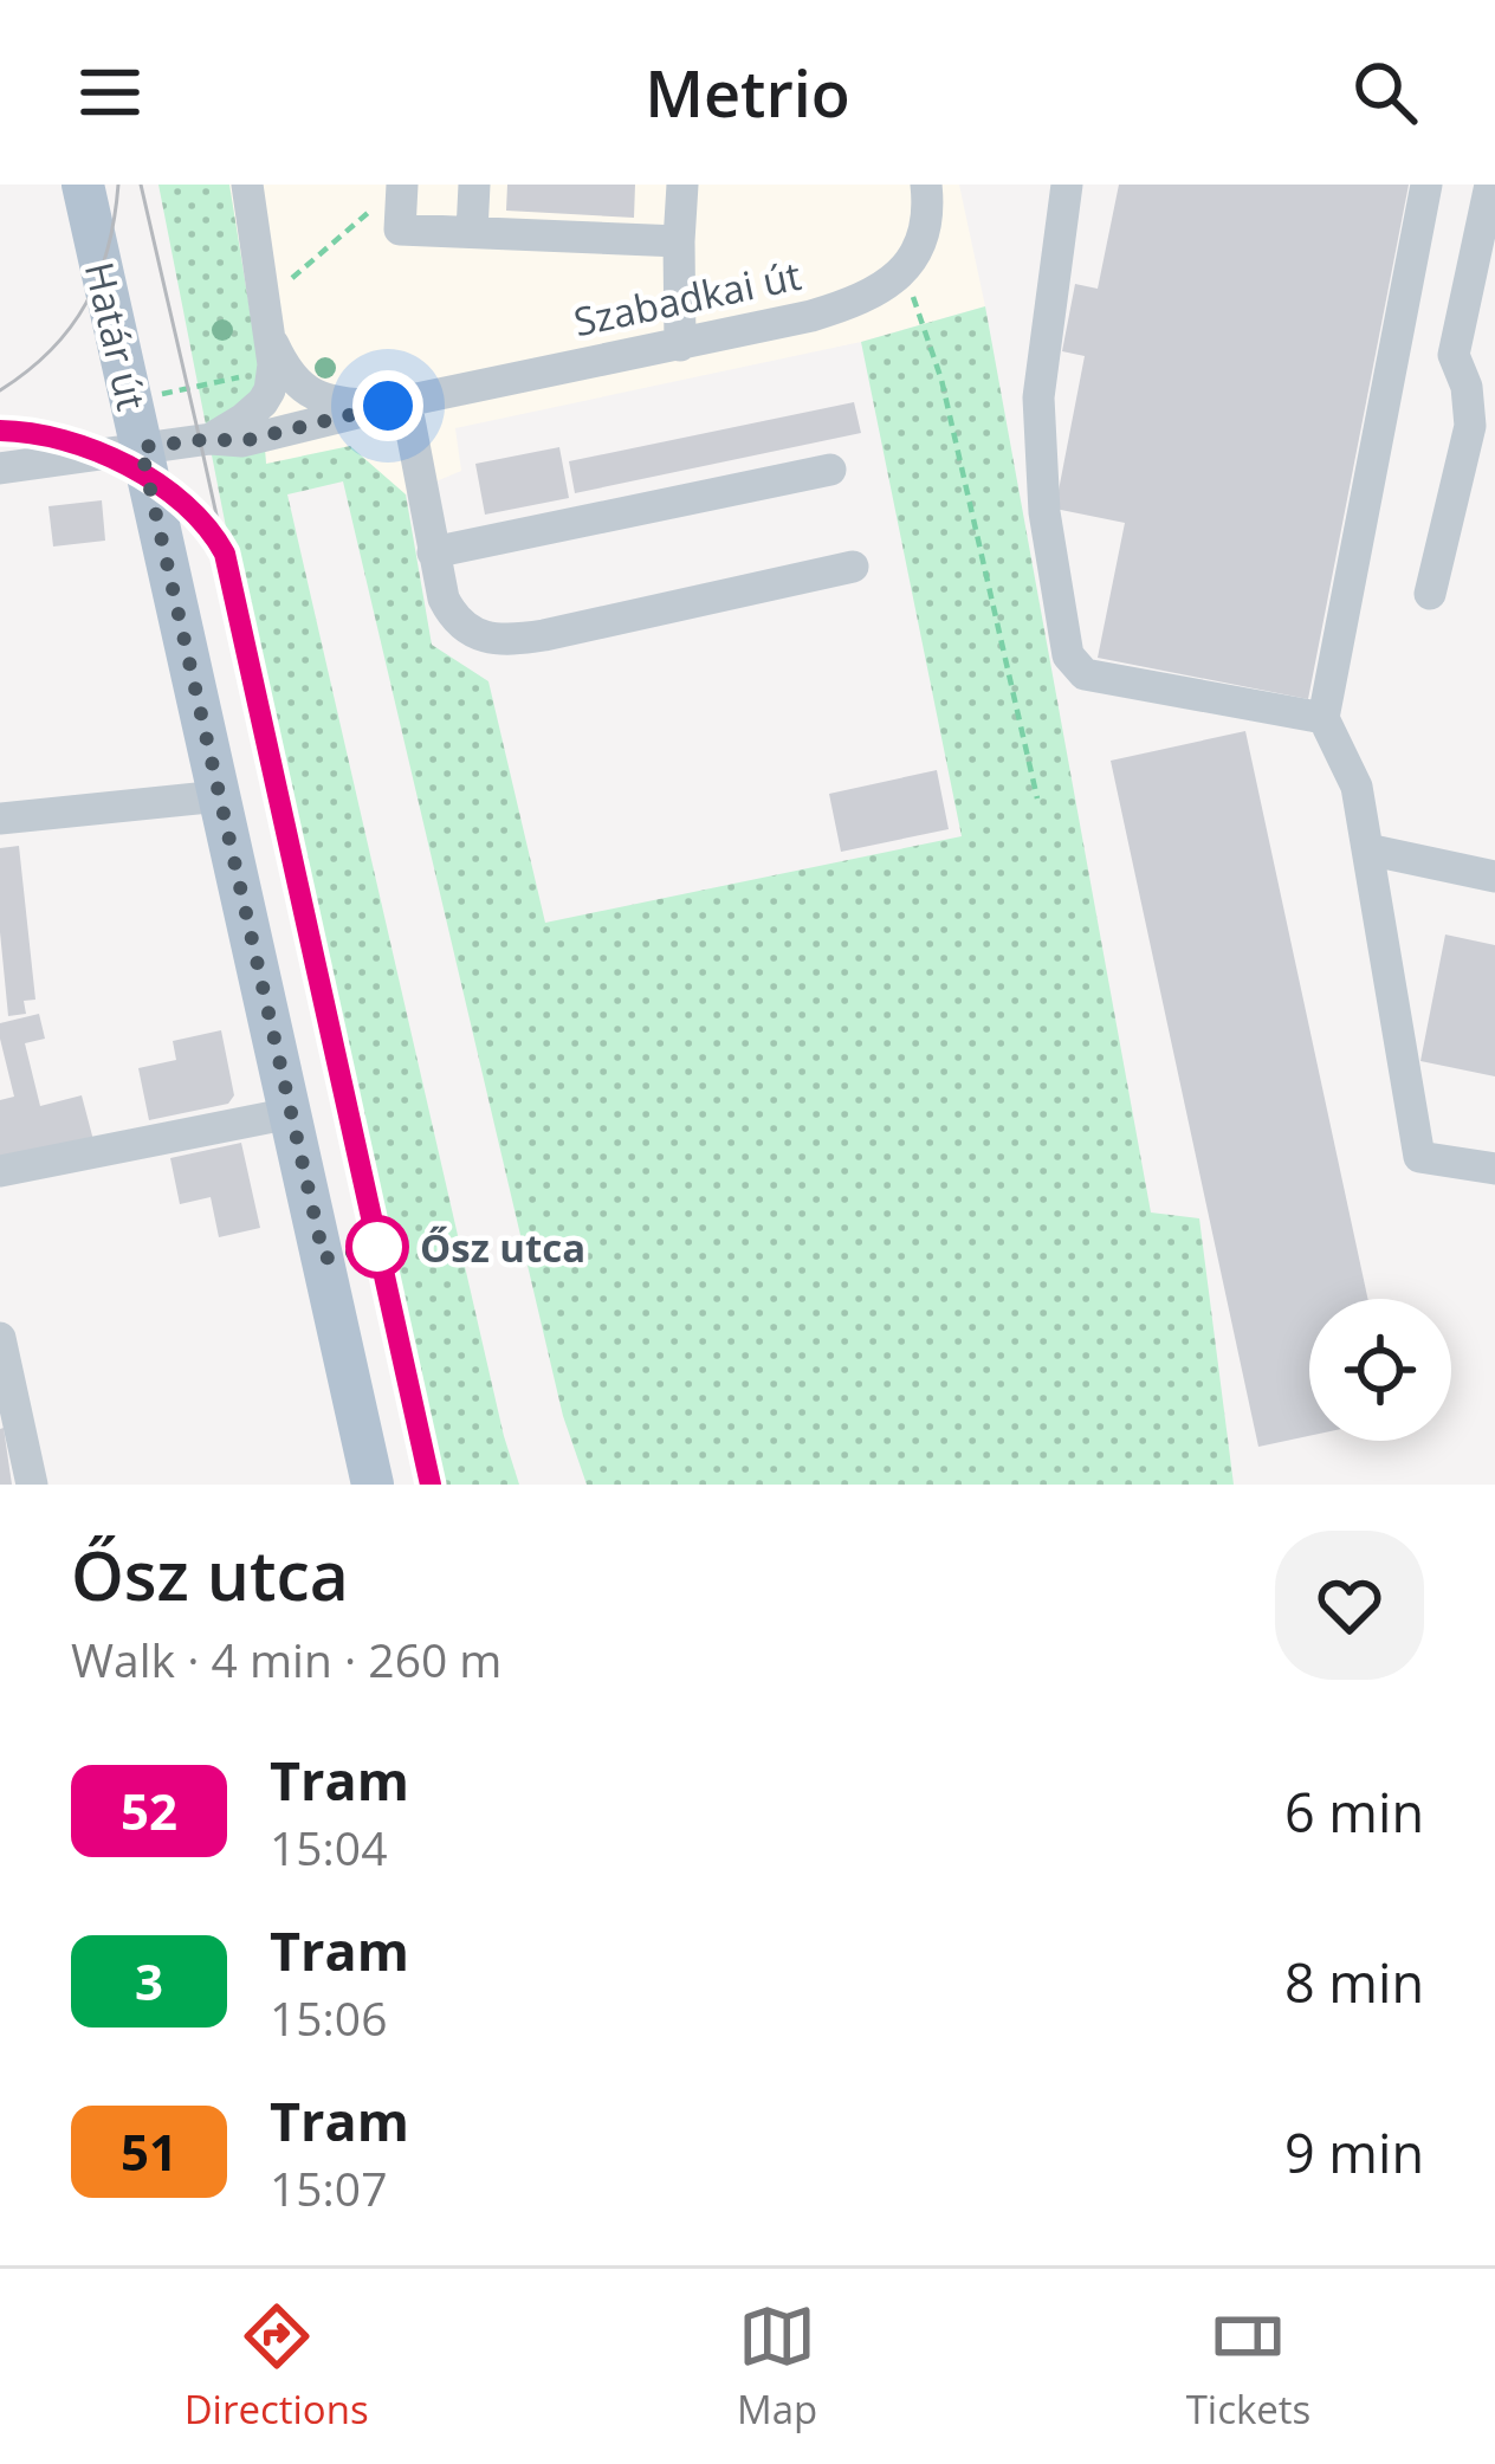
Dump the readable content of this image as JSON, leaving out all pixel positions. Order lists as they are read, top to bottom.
{
  "streets": {
    "main road": ["Határ út"],
    "street": ["Szabadkai út"]
  },
  "crossings": [
    ["Szabadkai út", "Határ út"]
  ],
  "places": ["Ősz utca"],
  "lines": ["tram line 52"],
  "page": {
    "header": "Metrio",
    "heading": ["Ősz utca", "Walk · 4 min · 260 m"],
    "list": [
      {
        "mark": "52",
        "name": "Tram",
        "note": "15:04",
        "value": "6 min"
      },
      {
        "mark": "3",
        "name": "Tram",
        "note": "15:06",
        "value": "8 min"
      },
      {
        "mark": "51",
        "name": "Tram",
        "note": "15:07",
        "value": "9 min"
      }
    ],
    "tabs": ["Directions", "Map", "Tickets"]
  }
}
